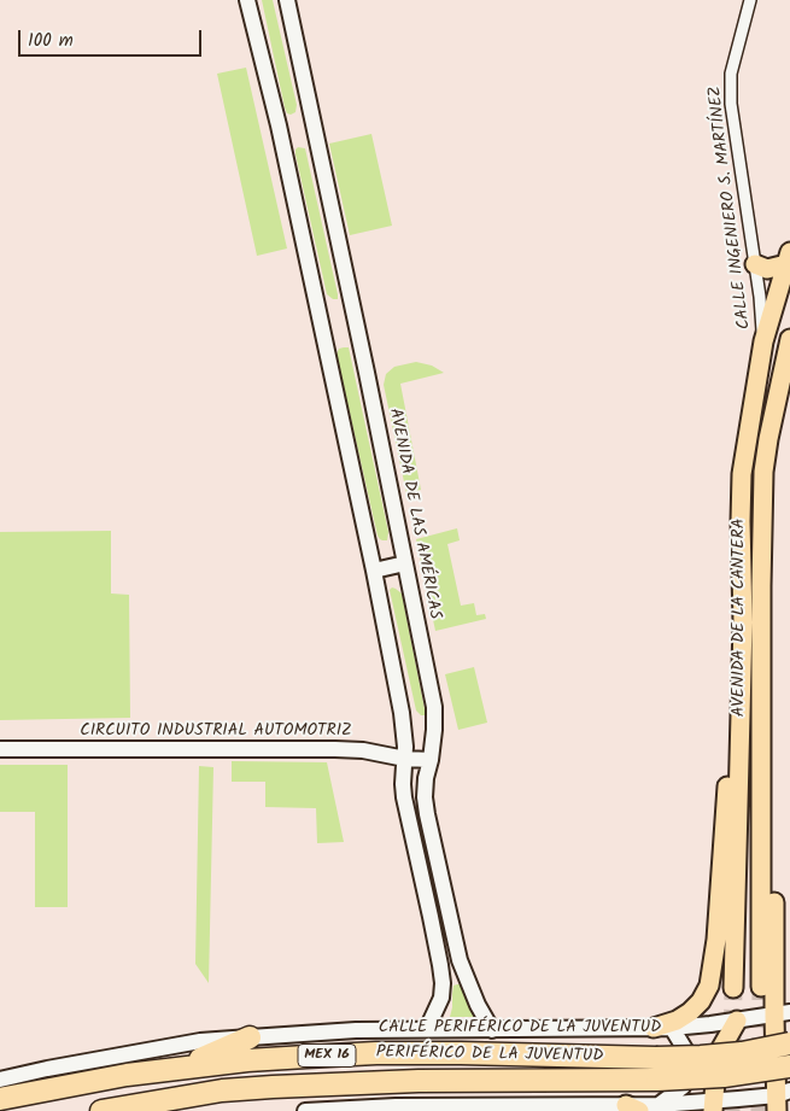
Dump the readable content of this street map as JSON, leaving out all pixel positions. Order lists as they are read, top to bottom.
{
  "streets": {
    "highway": ["CALLE PERIFÉRICO DE LA JUVENTUD", "MEX 16", "PERIFÉRICO DE LA JUVENTUD"],
    "main road": ["AVENIDA DE LAS AMÉRICAS", "AVENIDA DE LA CANTERA", "CIRCUITO INDUSTRIAL AUTOMOTRIZ"],
    "street": ["CALLE INGENIERO S. MARTÍNEZ"]
  },
  "crossings": [
    ["CALLE INGENIERO S. MARTÍNEZ", "AVENIDA DE LA CANTERA"],
    ["AVENIDA DE LAS AMÉRICAS", "CIRCUITO INDUSTRIAL AUTOMOTRIZ"],
    ["AVENIDA DE LAS AMÉRICAS", "CALLE PERIFÉRICO DE LA JUVENTUD"],
    ["CALLE PERIFÉRICO DE LA JUVENTUD", "PERIFÉRICO DE LA JUVENTUD"]
  ],
  "scale_bar": "100 m"
}
